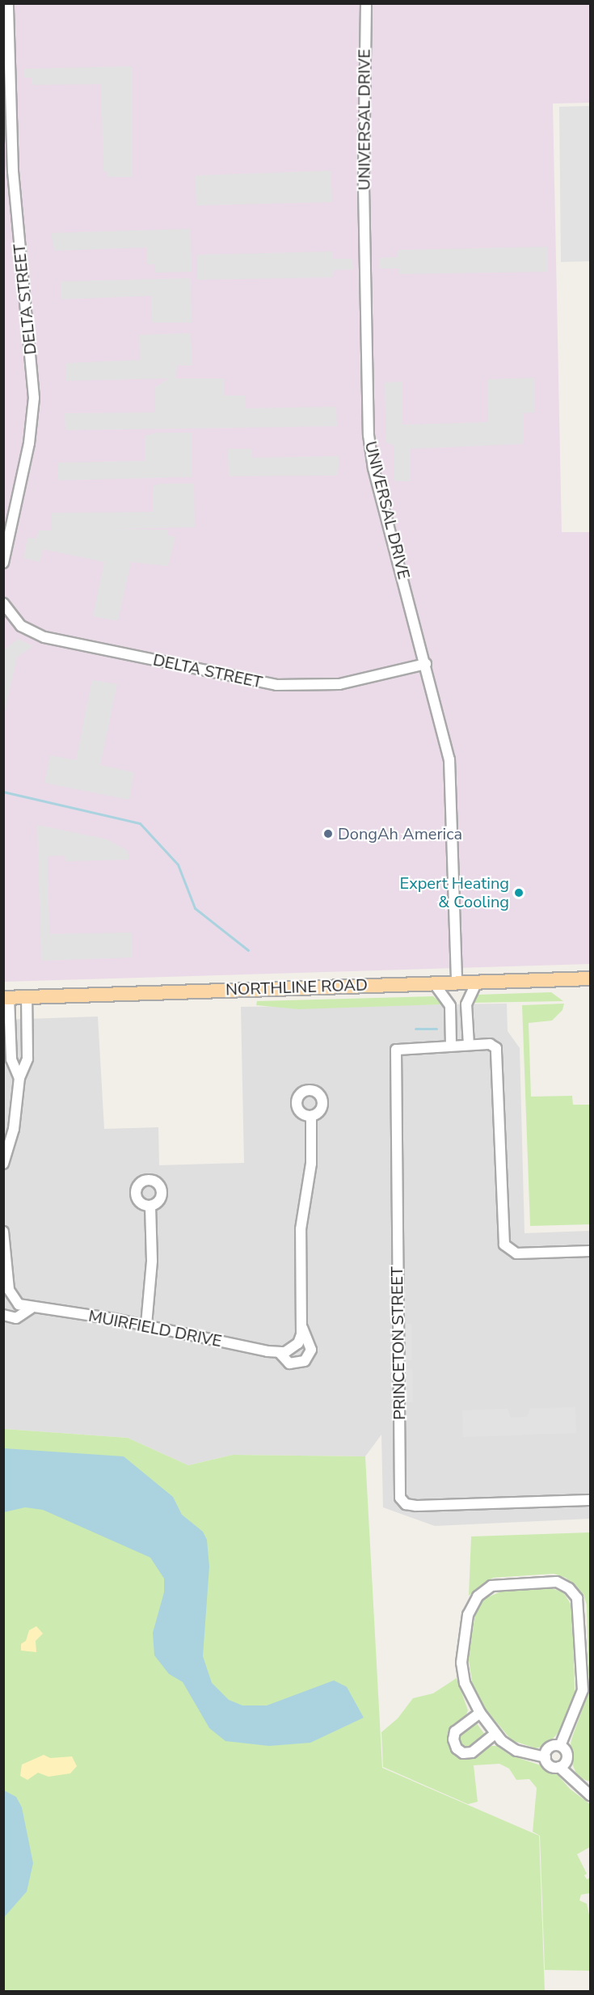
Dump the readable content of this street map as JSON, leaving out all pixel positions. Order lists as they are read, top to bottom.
{
  "streets": {
    "main road": ["NORTHLINE ROAD"],
    "street": [
      "UNIVERSAL DRIVE",
      "DELTA STREET",
      "MUIRFIELD DRIVE",
      "PRINCETON STREET"
    ]
  },
  "crossings": [
    ["UNIVERSAL DRIVE", "DELTA STREET"],
    ["UNIVERSAL DRIVE", "NORTHLINE ROAD"]
  ],
  "places": ["DongAh America", "Expert Heating & Cooling"]
}
